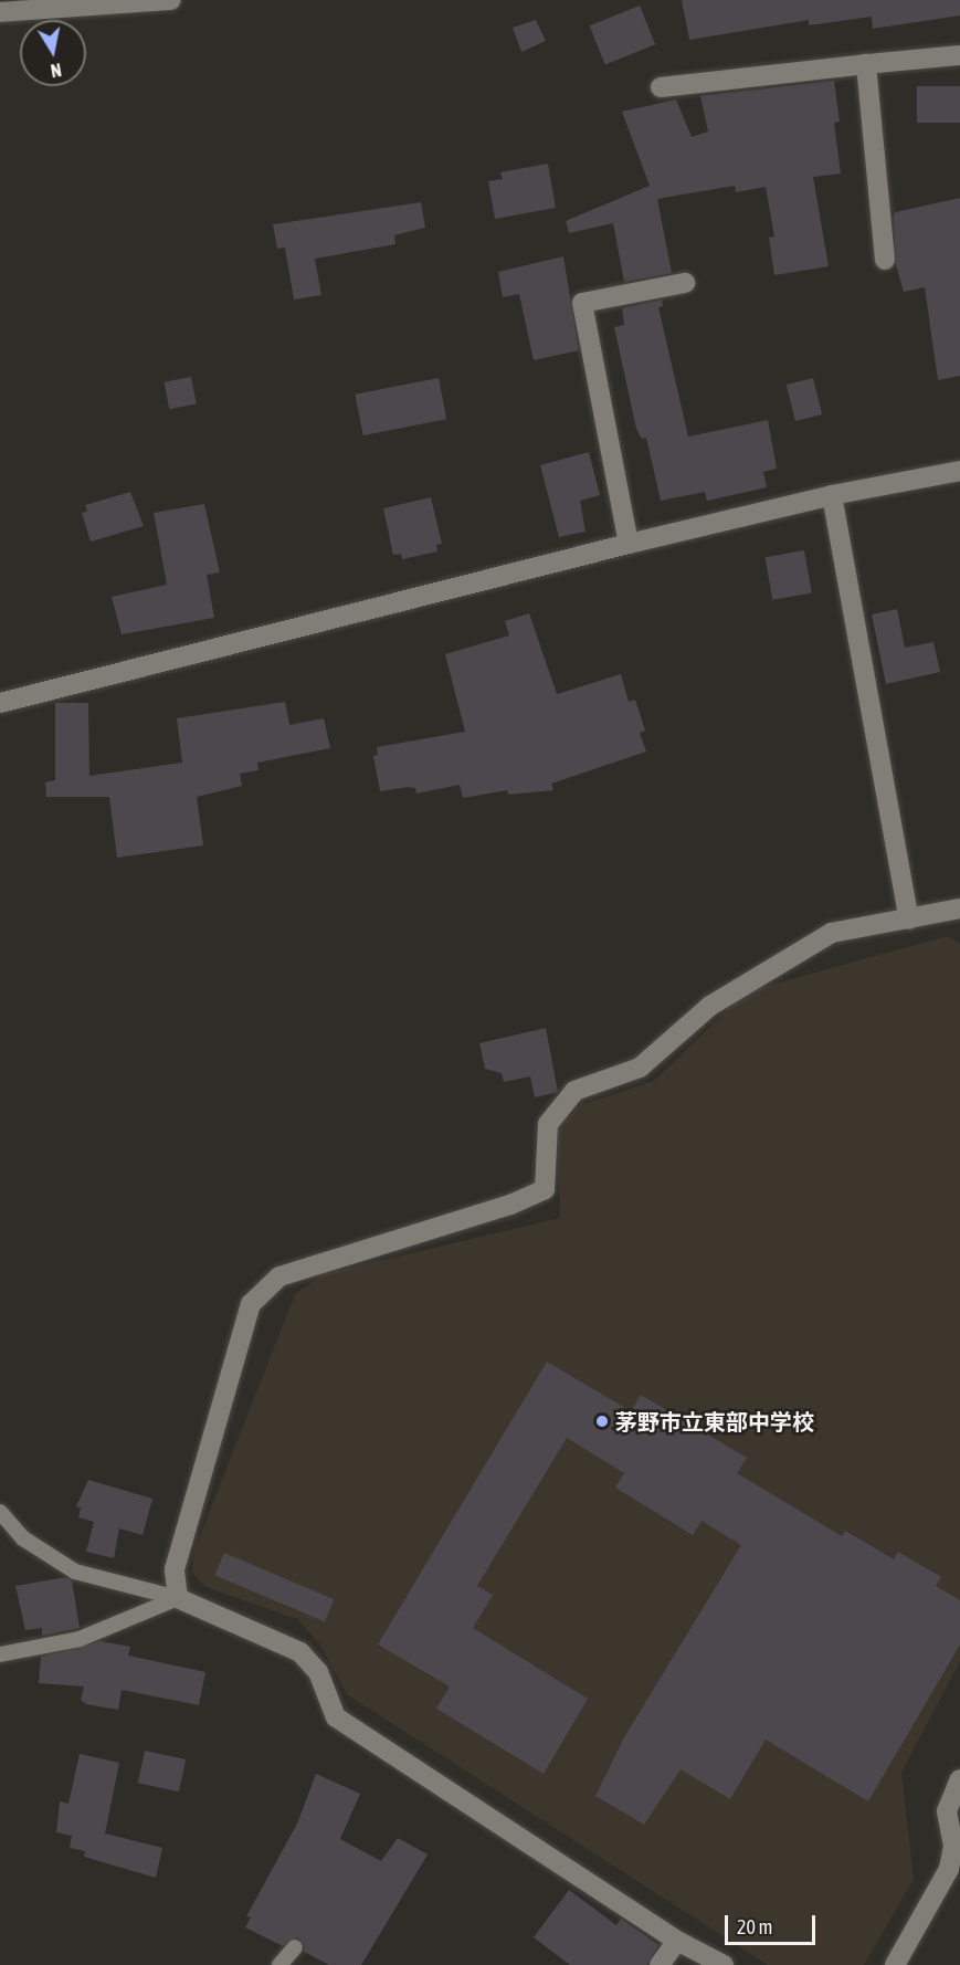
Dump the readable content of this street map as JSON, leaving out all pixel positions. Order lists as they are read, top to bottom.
{
  "places": ["茅野市立東部中学校"],
  "scale_bar": "20 m",
  "north": "bottom"
}
